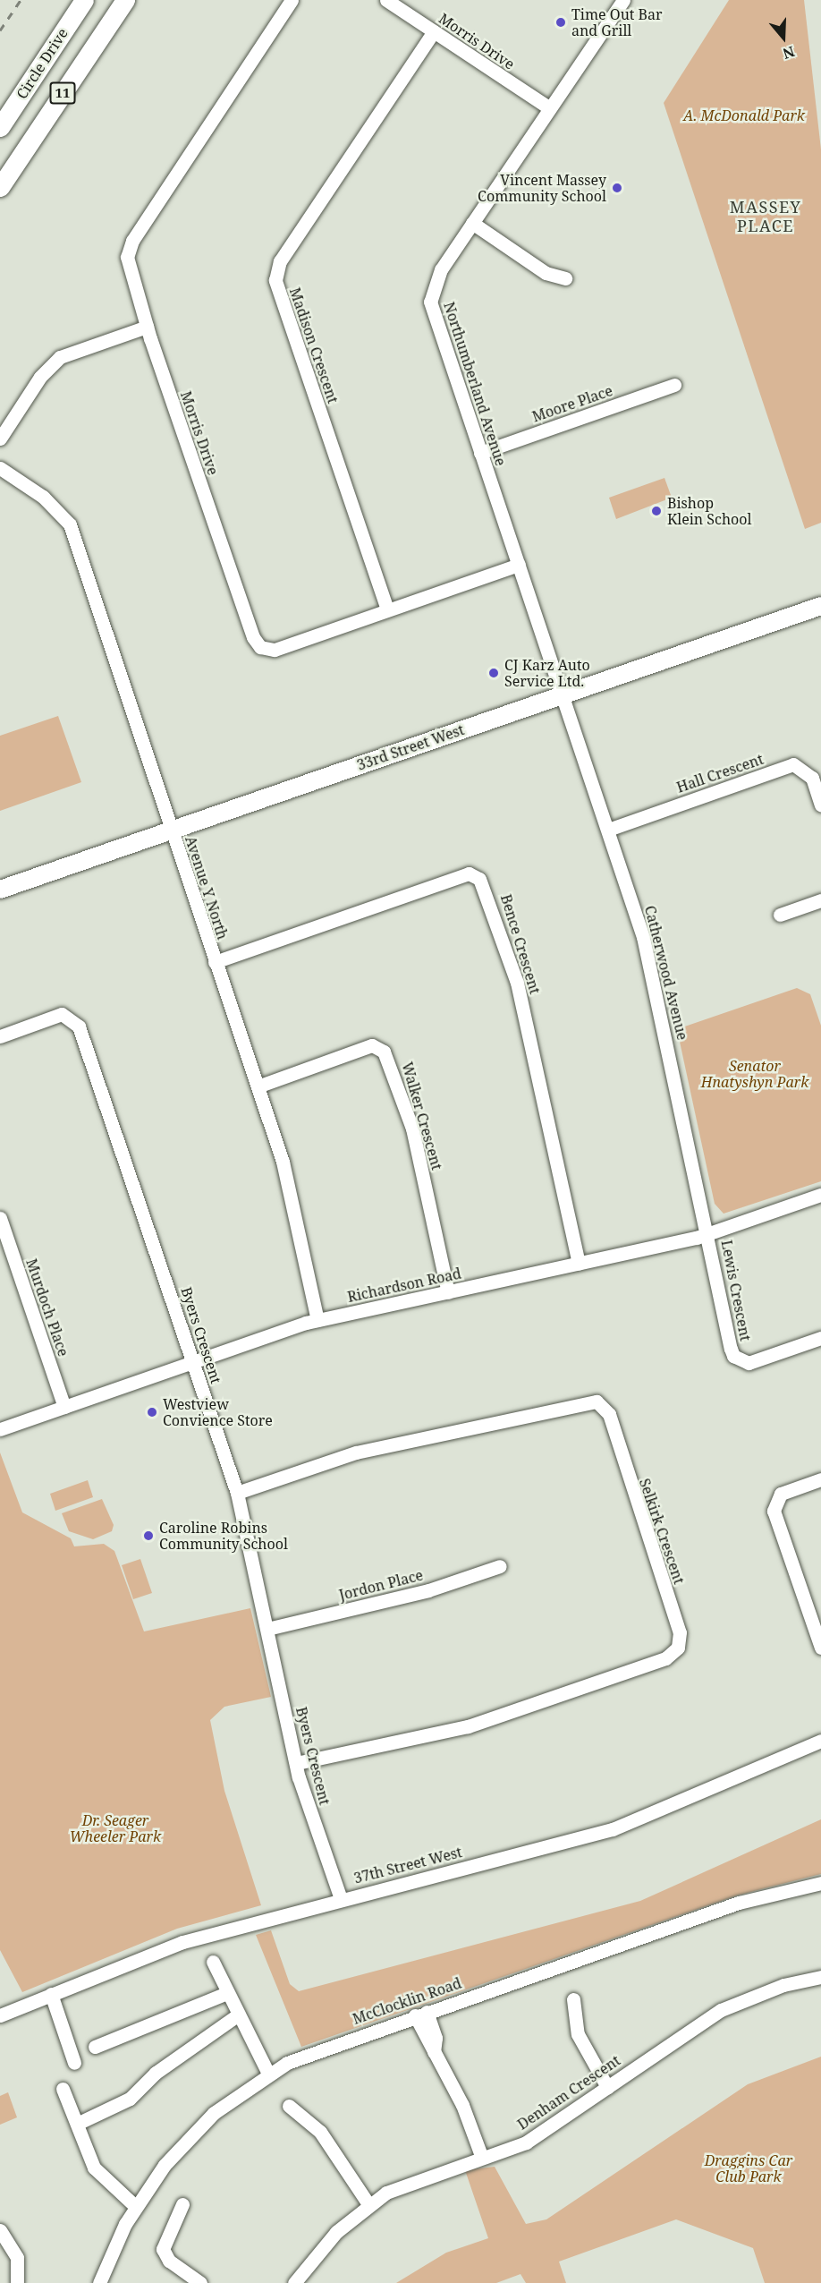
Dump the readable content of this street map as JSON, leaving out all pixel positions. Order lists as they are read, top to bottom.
{
  "streets": {
    "highway": ["Circle Drive", "11"],
    "main road": ["33rd Street West"],
    "street": [
      "Morris Drive",
      "Madison Crescent",
      "Northumberland Avenue",
      "Moore Place",
      "Hall Crescent",
      "Avenue Y North",
      "Bence Crescent",
      "Catherwood Avenue",
      "Walker Crescent",
      "Richardson Road",
      "Lewis Crescent",
      "Murdoch Place",
      "Byers Crescent",
      "Selkirk Crescent",
      "Jordon Place",
      "37th Street West",
      "McClocklin Road",
      "Denham Crescent"
    ]
  },
  "crossings": [
    ["Morris Drive", "Madison Crescent"],
    ["Morris Drive", "Northumberland Avenue"],
    ["Northumberland Avenue", "Moore Place"],
    ["Northumberland Avenue", "33rd Street West"],
    ["Northumberland Avenue", "Catherwood Avenue"],
    ["33rd Street West", "Avenue Y North"],
    ["33rd Street West", "Catherwood Avenue"],
    ["Hall Crescent", "Catherwood Avenue"],
    ["Avenue Y North", "Bence Crescent"],
    ["Avenue Y North", "Walker Crescent"],
    ["Avenue Y North", "Richardson Road"],
    ["Bence Crescent", "Richardson Road"],
    ["Catherwood Avenue", "Richardson Road"],
    ["Catherwood Avenue", "Lewis Crescent"],
    ["Walker Crescent", "Richardson Road"],
    ["Richardson Road", "Lewis Crescent"],
    ["Richardson Road", "Murdoch Place"],
    ["Richardson Road", "Byers Crescent"],
    ["Byers Crescent", "Selkirk Crescent"],
    ["Byers Crescent", "Jordon Place"],
    ["Byers Crescent", "37th Street West"]
  ],
  "districts": ["MASSEY PLACE"],
  "parks": [
    "A. McDonald Park",
    "Senator Hnatyshyn Park",
    "Dr. Seager Wheeler Park",
    "Draggins Car Club Park"
  ],
  "places": [
    "Time Out Bar and Grill",
    "Vincent Massey Community School",
    "Bishop Klein School",
    "CJ Karz Auto Service Ltd.",
    "Westview Convience Store",
    "Caroline Robins Community School"
  ],
  "north": "bottom"
}
